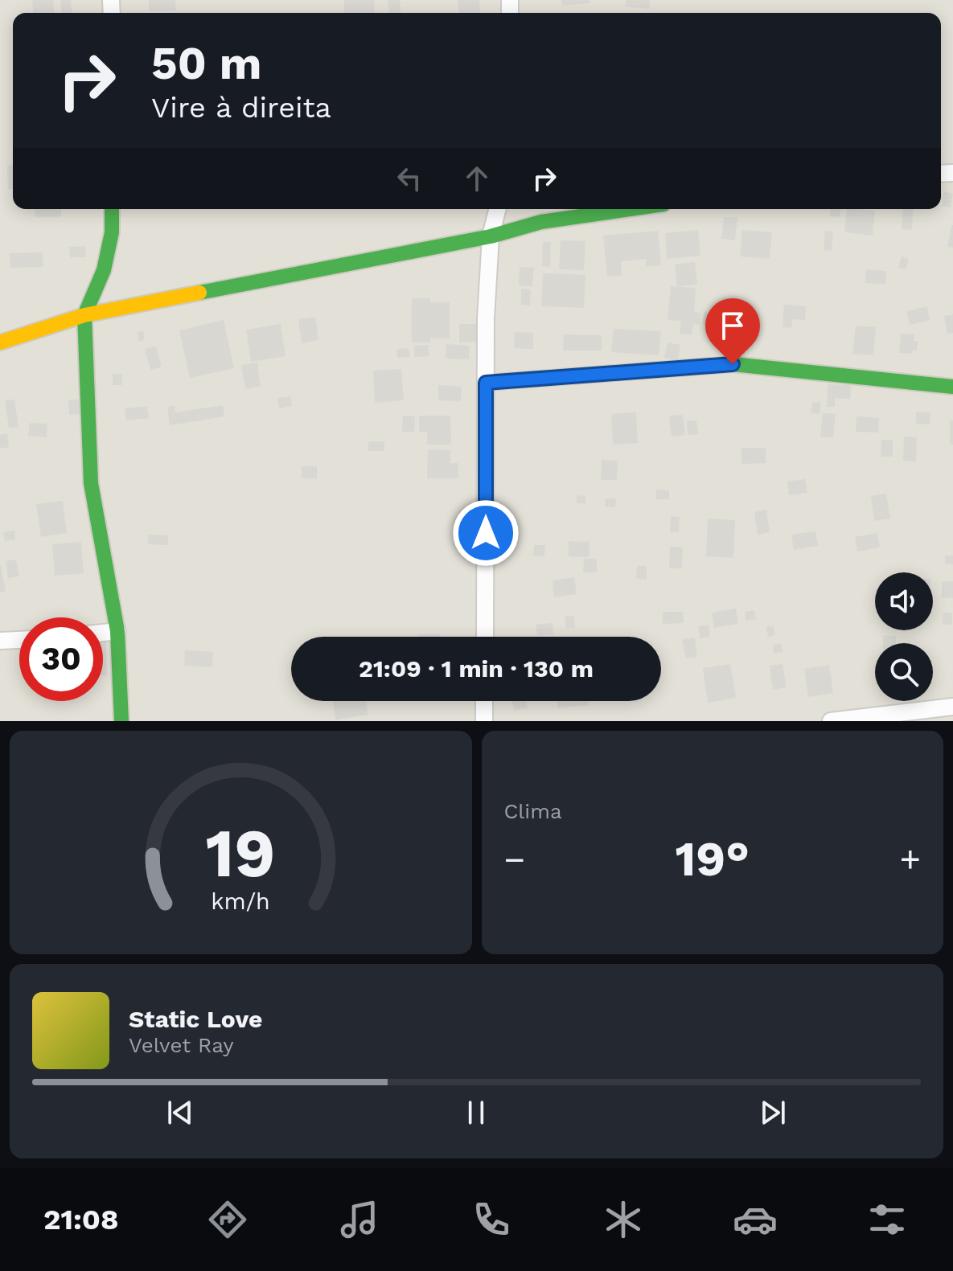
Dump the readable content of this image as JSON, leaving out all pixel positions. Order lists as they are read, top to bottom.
{
  "page": {
    "turn": ["50 m", "Vire à direita"],
    "limit": "30",
    "trip": "21:09 · 1 min · 130 m",
    "tile": "Clima",
    "heat": ["−", "19°", "+"],
    "song": ["Static Love", "Velvet Ray"],
    "tabs": "21:08",
    "gauge": ["19", "km/h"]
  }
}
